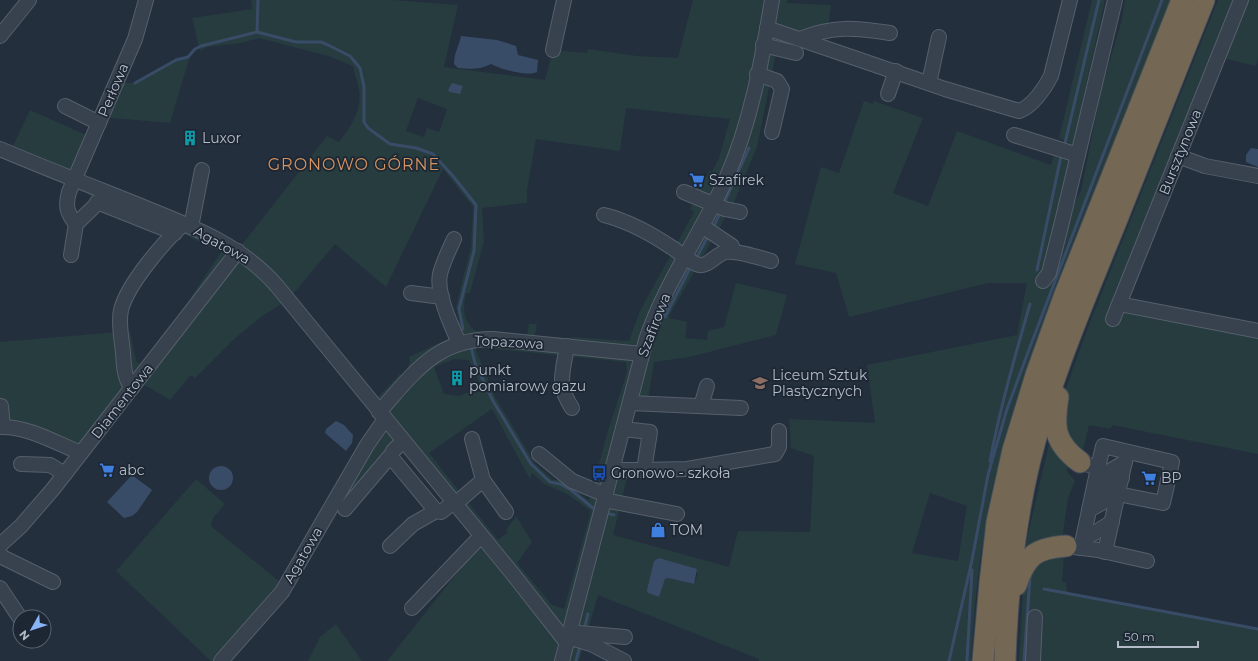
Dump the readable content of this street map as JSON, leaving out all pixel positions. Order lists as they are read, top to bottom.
{
  "streets": {
    "street": [
      "Perłowa",
      "Bursztynowa",
      "Agatowa",
      "Szafirowa",
      "Topazowa",
      "Diamentowa"
    ]
  },
  "crossings": [
    ["Perłowa", "Agatowa"],
    ["Agatowa", "Szafirowa"],
    ["Agatowa", "Topazowa"],
    ["Agatowa", "Diamentowa"],
    ["Szafirowa", "Topazowa"]
  ],
  "districts": ["GRONOWO GÓRNE"],
  "places": {
    "building": ["Luxor", "punkt pomiarowy gazu"],
    "supermarket": ["Szafirek", "abc", "BP"],
    "school or university": ["Liceum Sztuk Plastycznych"],
    "bus stop": ["Gronowo - szkoła"],
    "shop": ["TOM"]
  },
  "scale_bar": "50 m",
  "north": "bottom left"
}
